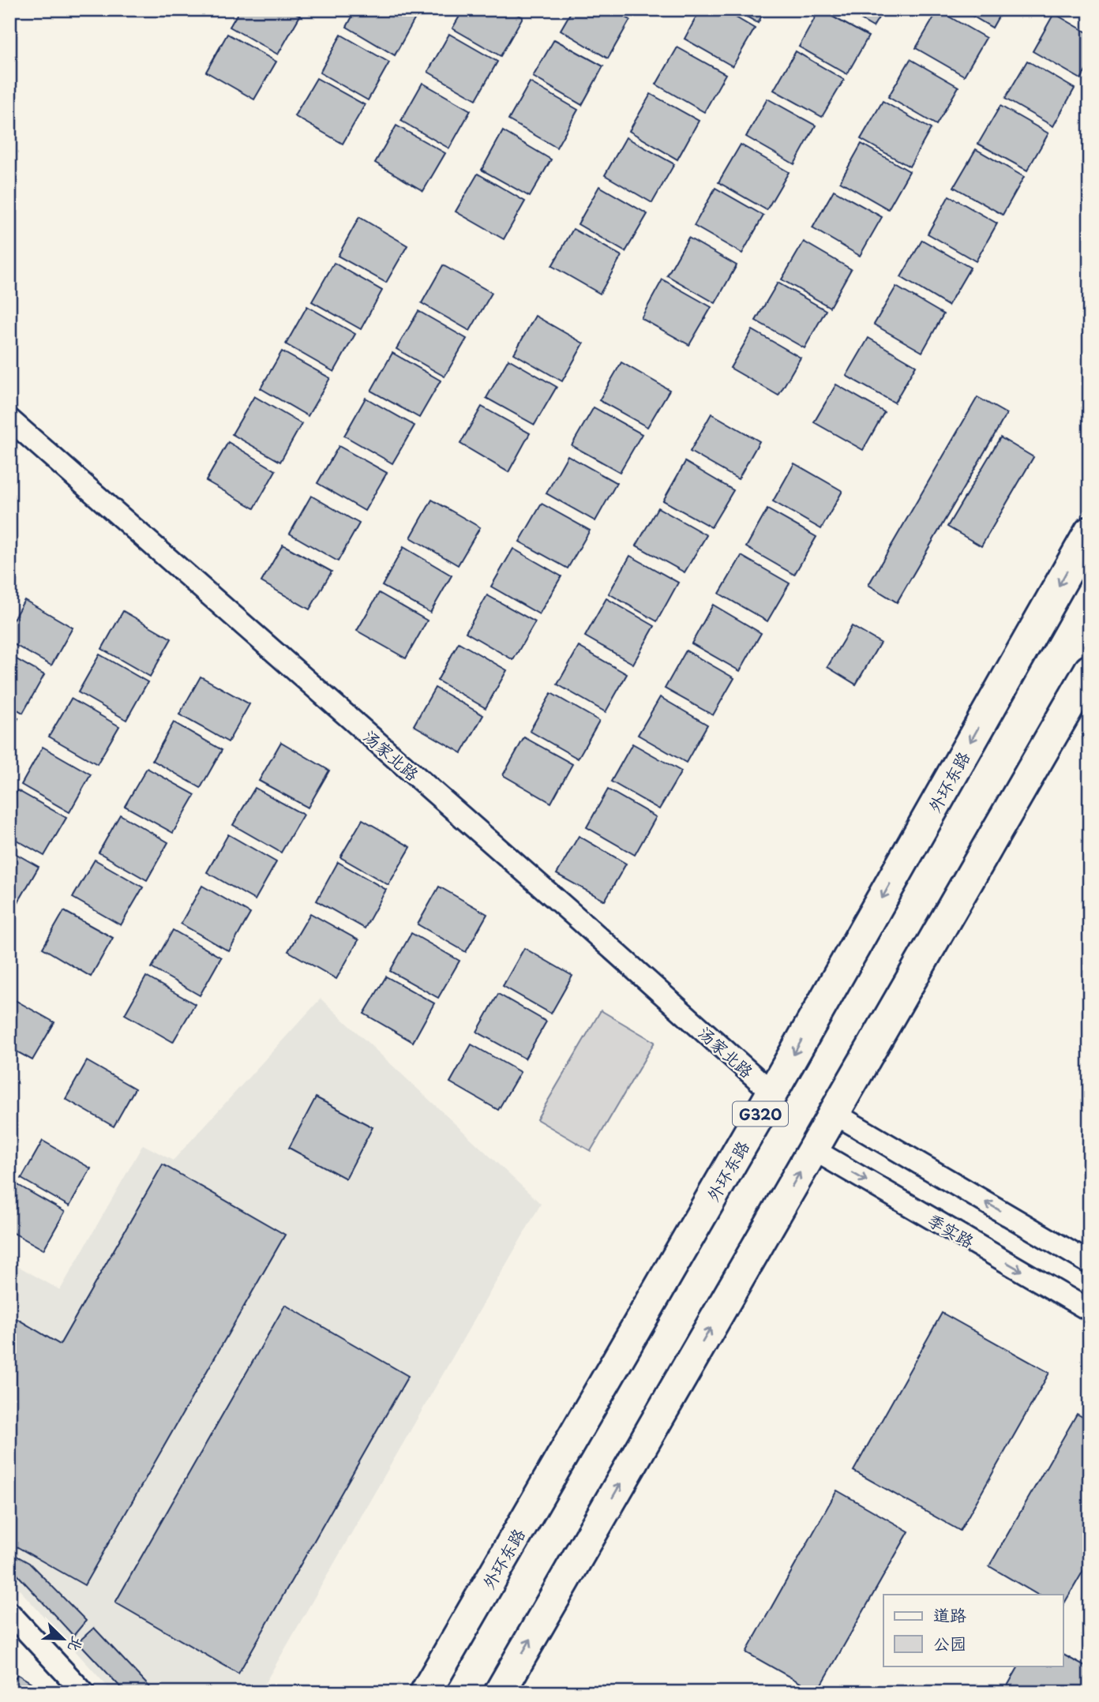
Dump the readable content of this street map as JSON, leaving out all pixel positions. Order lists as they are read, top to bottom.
{
  "streets": {
    "highway": ["外环东路", "G320"],
    "street": ["汤家北路", "季实路"]
  },
  "crossings": [
    ["汤家北路", "外环东路"]
  ],
  "legend": ["道路", "公园"],
  "north": "bottom right"
}
